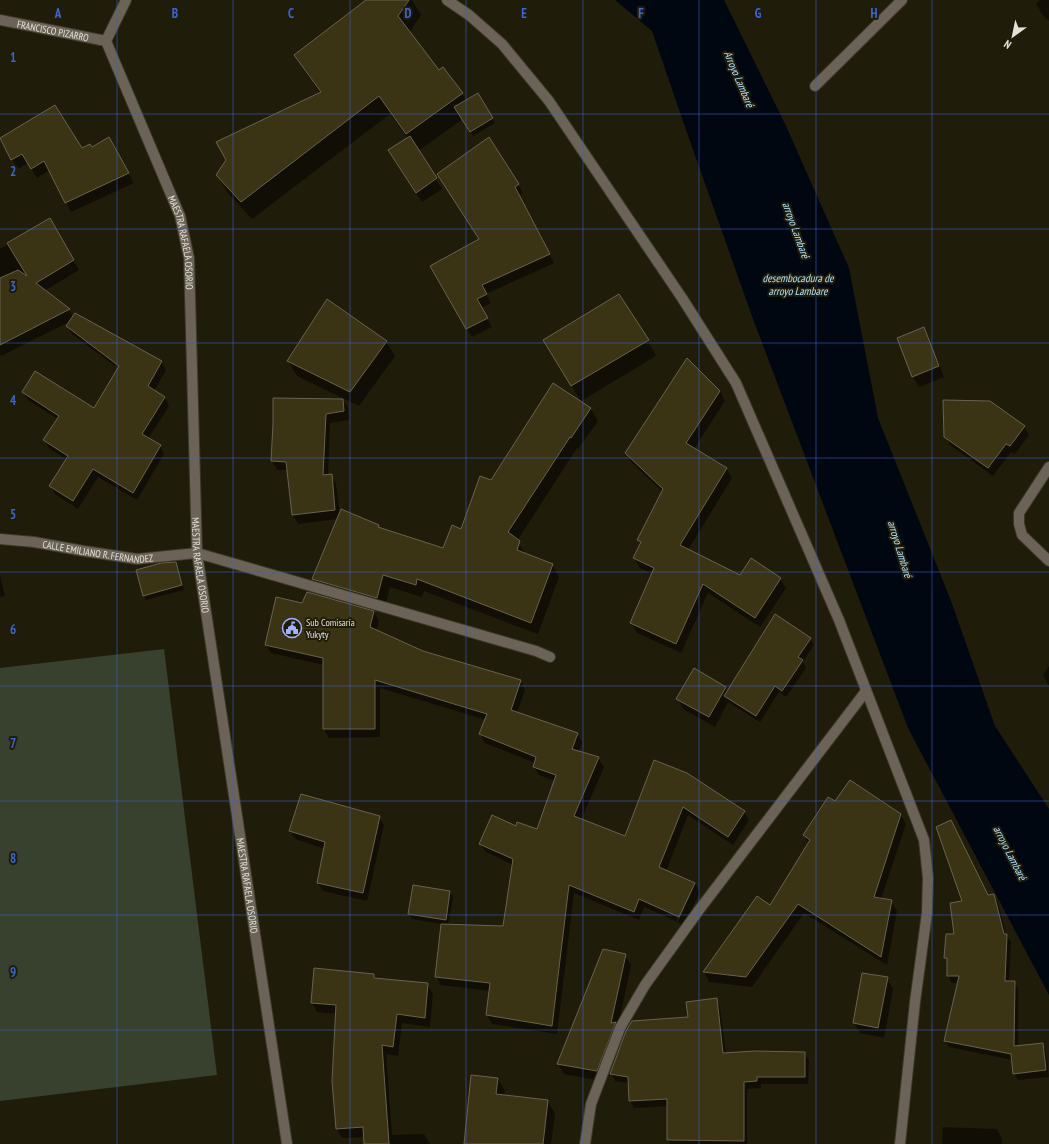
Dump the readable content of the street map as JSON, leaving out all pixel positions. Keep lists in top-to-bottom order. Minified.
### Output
{"streets":{"street":["FRANCISCO PIZARRO","MAESTRA RAFAELA OSORIO","CALLE EMILIANO R. FERNANDEZ"]},"crossings":[["FRANCISCO PIZARRO","MAESTRA RAFAELA OSORIO"],["MAESTRA RAFAELA OSORIO","CALLE EMILIANO R. FERNANDEZ"]],"water":["Arroyo Lambaré","arroyo Lambaré","desembocadura de arroyo Lambare"],"places":{"public building":["Sub Comisaría Yukyty"]},"north":"bottom left","grid":{"columns":["A","B","C","D","E","F","G","H"],"rows":["1","2","3","4","5","6","7","8","9"]}}
